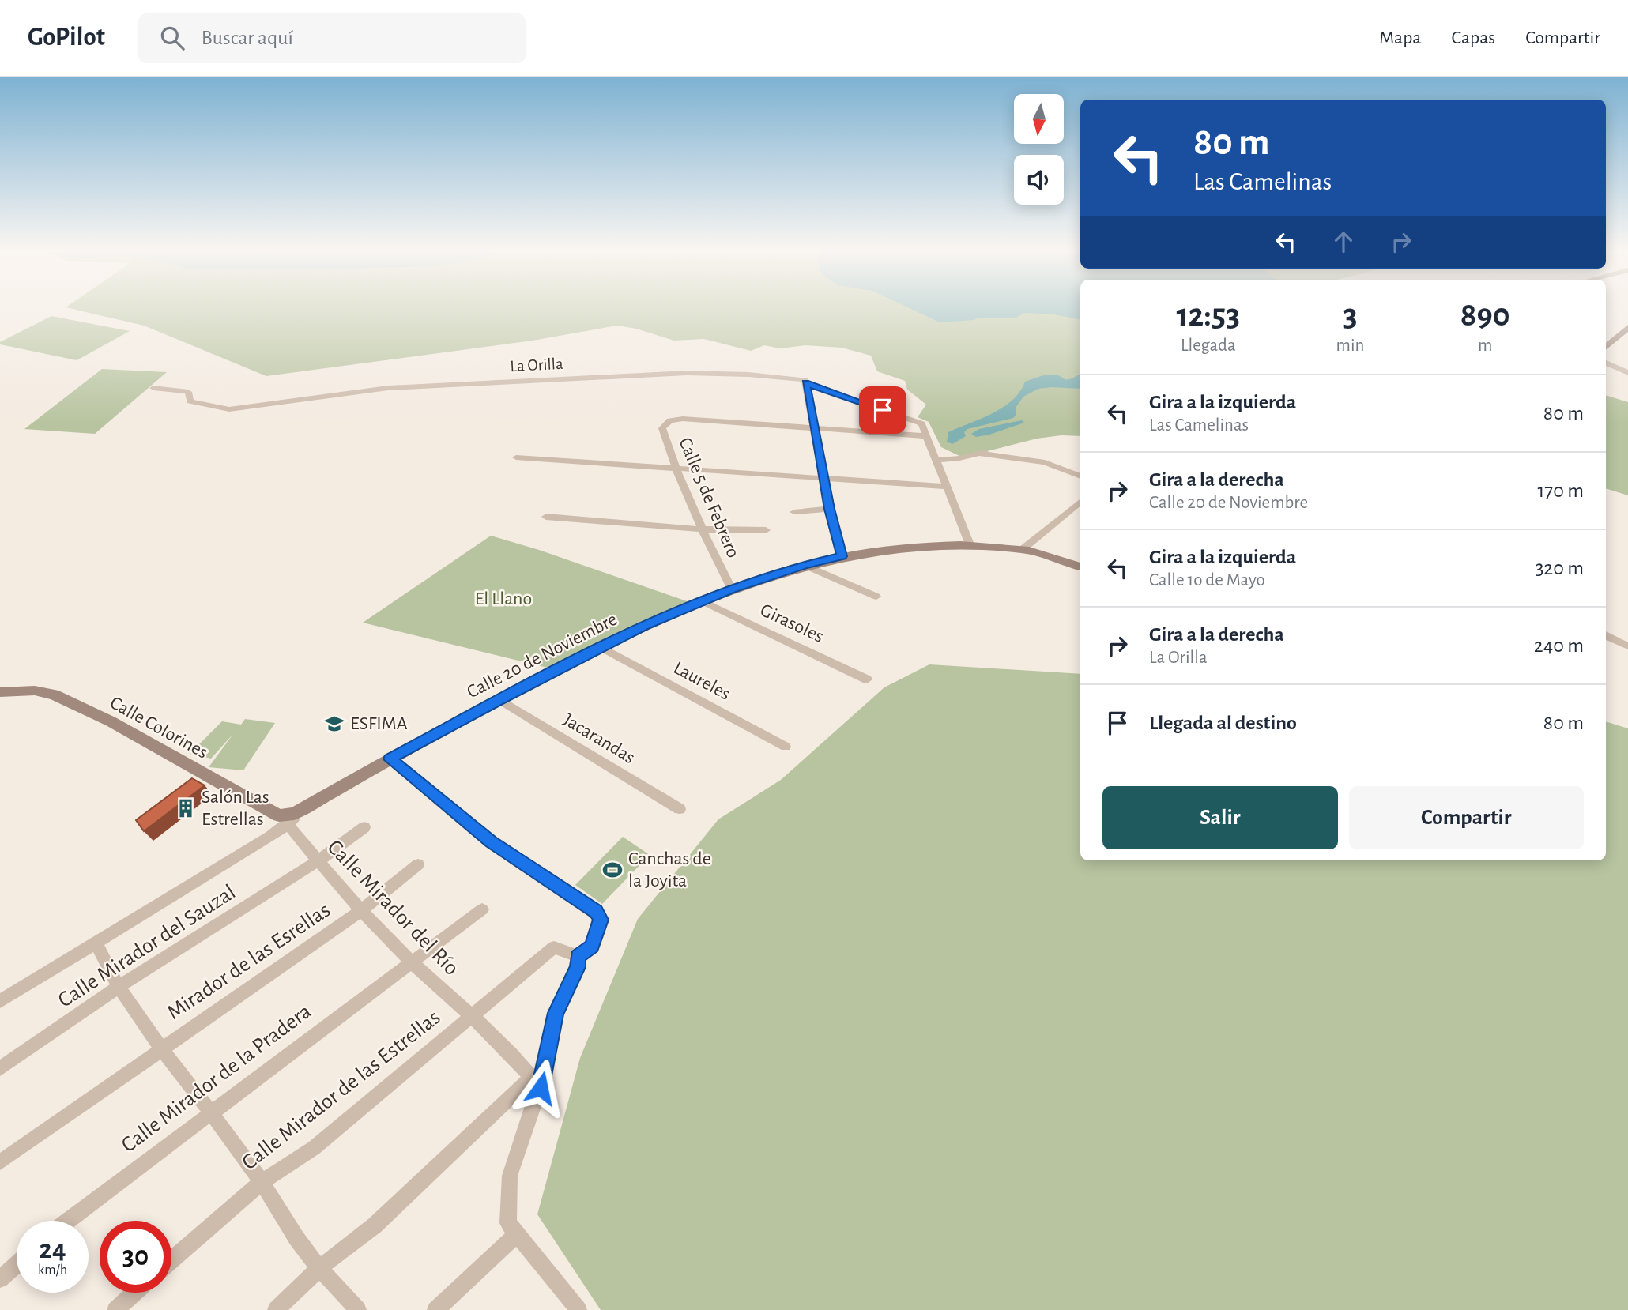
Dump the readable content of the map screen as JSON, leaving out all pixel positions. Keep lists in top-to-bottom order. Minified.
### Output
{"streets":{"main road":["Calle 20 de Noviembre","Calle Colorines"],"street":["La Orilla","Calle 5 de Febrero","Girasoles","Laureles","Jacarandas","Calle Mirador del Río","Calle Mirador del Sauzal","Mirador de las Esrellas","Calle Mirador de la Pradera","Calle Mirador de las Estrellas"]},"crossings":[["Calle 5 de Febrero","Calle 20 de Noviembre"],["Girasoles","Calle 20 de Noviembre"],["Calle 20 de Noviembre","Laureles"],["Calle 20 de Noviembre","Jacarandas"],["Calle Colorines","Calle Mirador del Río"],["Calle Mirador del Río","Calle Mirador del Sauzal"],["Calle Mirador del Río","Mirador de las Esrellas"],["Calle Mirador del Río","Calle Mirador de la Pradera"],["Calle Mirador del Río","Calle Mirador de las Estrellas"]],"parks":["El Llano"],"places":{"school or university":["ESFIMA"],"building":["Salón Las Estrellas"],"sports":["Canchas de la Joyita"]},"north":"bottom","page":{"header":"GoPilot","search":"Buscar aquí","nav":["Mapa","Capas","Compartir"],"turn":["80 m","Las Camelinas"],"eta":["12:53","Llegada","3","min","890","m"],"list":[{"name":"Gira a la izquierda","note":"Las Camelinas","value":"80 m"},{"name":"Gira a la derecha","note":"Calle 20 de Noviembre","value":"170 m"},{"name":"Gira a la izquierda","note":"Calle 1o de Mayo","value":"320 m"},{"name":"Gira a la derecha","note":"La Orilla","value":"240 m"},{"name":"Llegada al destino","value":"80 m"}],"buttons":["Salir","Compartir"],"speed":"24 km/h","limit":"30"}}
